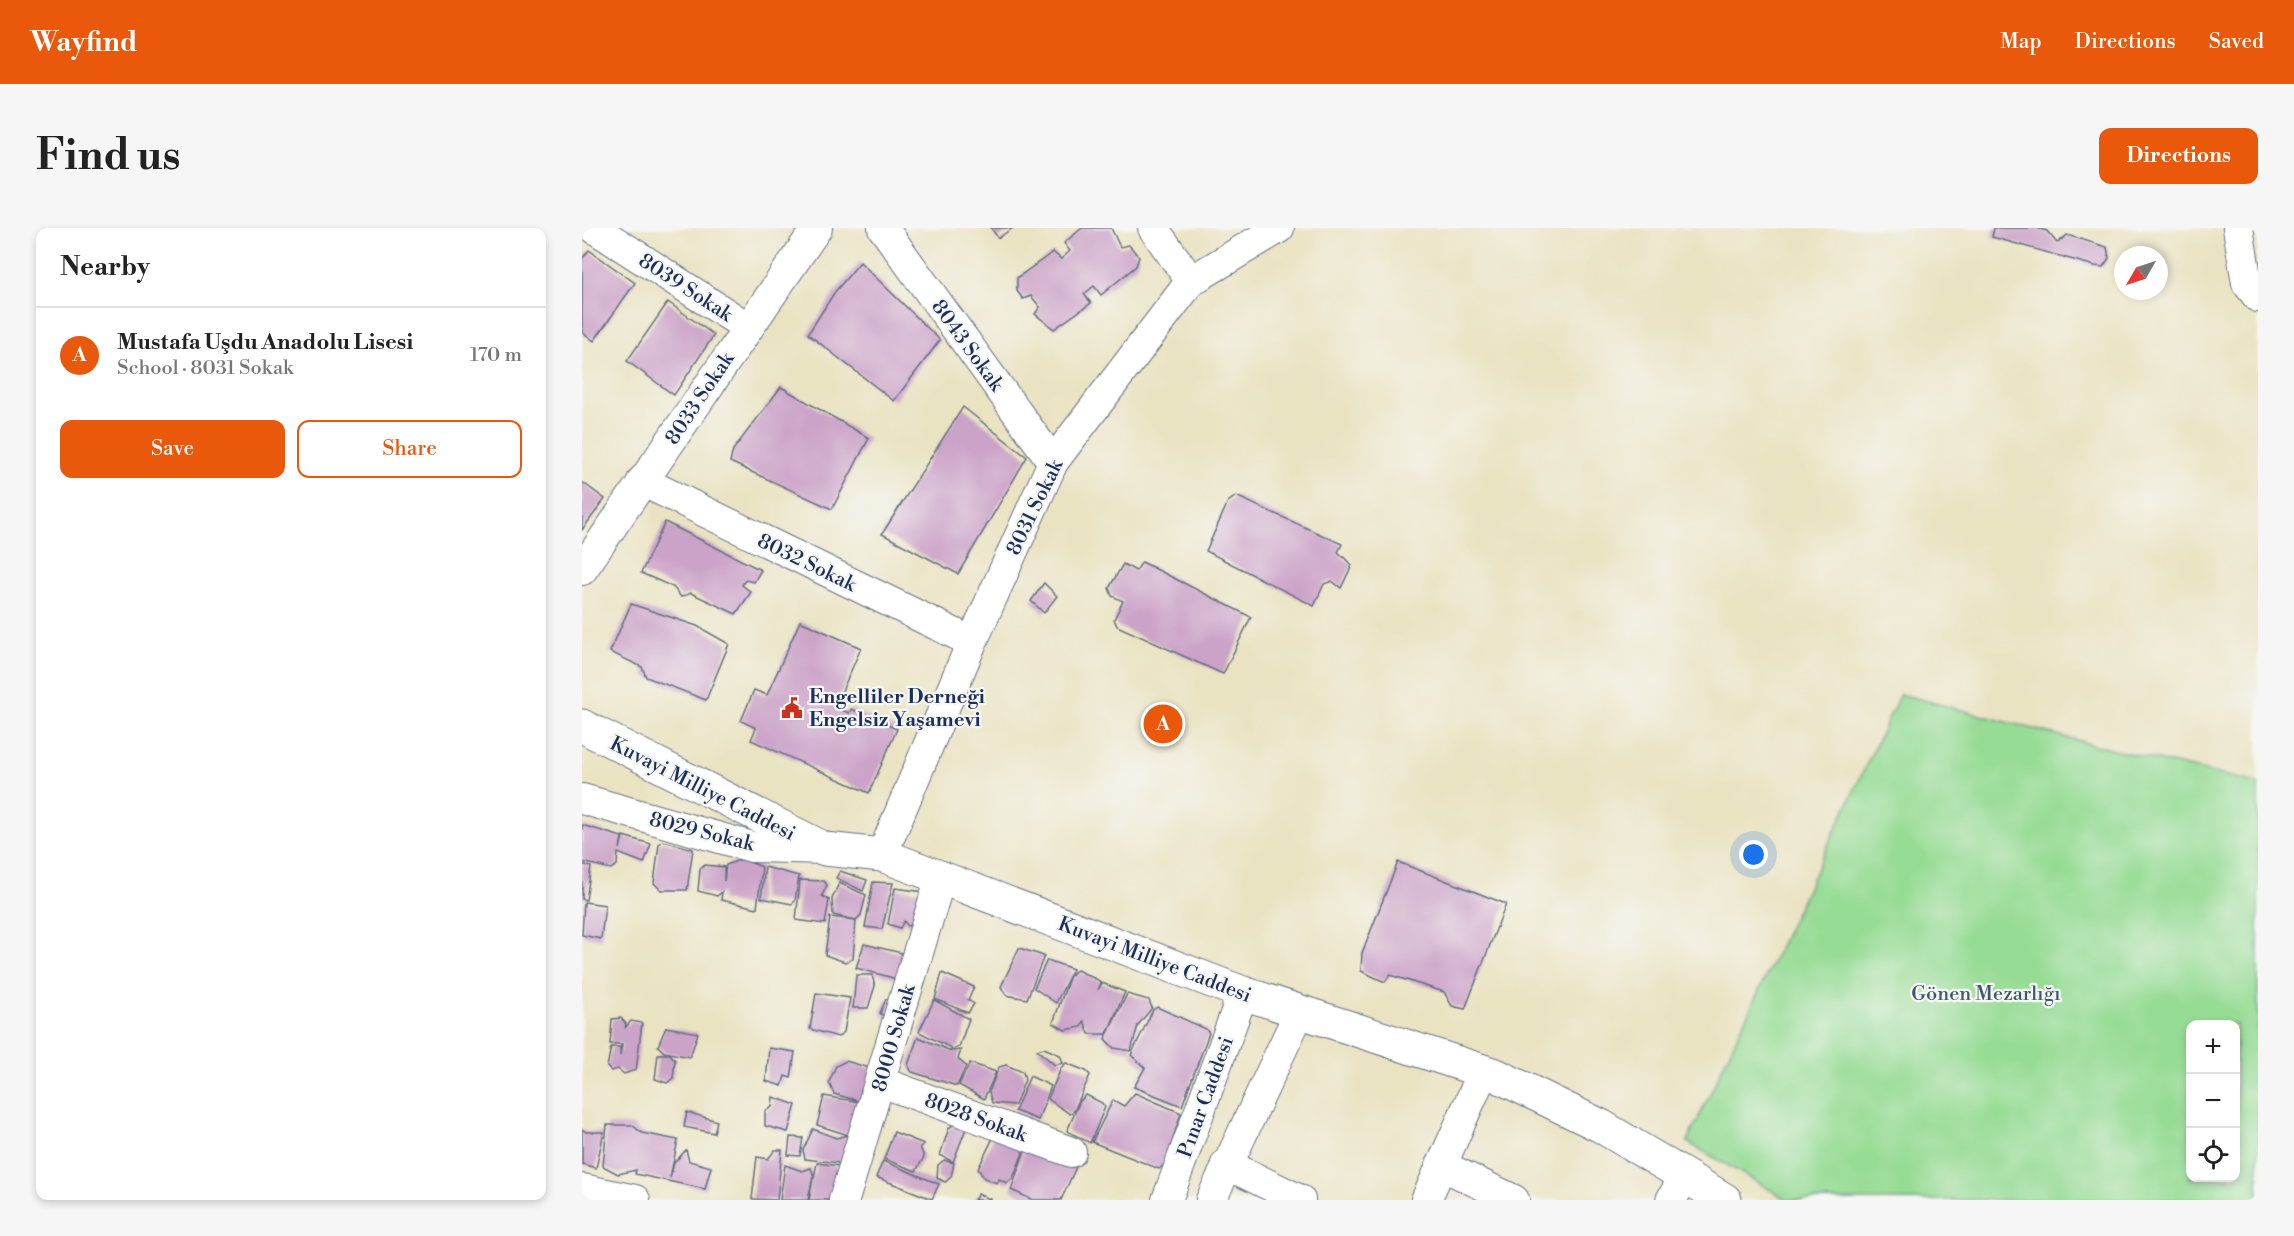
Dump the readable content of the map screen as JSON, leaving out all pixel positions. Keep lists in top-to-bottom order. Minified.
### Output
{"streets":{"main road":["Kuvayi Milliye Caddesi"],"street":["8039 Sokak","8043 Sokak","8033 Sokak","8031 Sokak","8032 Sokak","8029 Sokak","8000 Sokak","Pınar Caddesi","8028 Sokak"]},"crossings":[["8039 Sokak","8033 Sokak"],["8043 Sokak","8031 Sokak"],["8033 Sokak","8032 Sokak"],["8031 Sokak","8032 Sokak"],["8031 Sokak","Kuvayi Milliye Caddesi"],["Kuvayi Milliye Caddesi","8029 Sokak"],["Kuvayi Milliye Caddesi","8000 Sokak"],["Kuvayi Milliye Caddesi","Pınar Caddesi"],["8000 Sokak","8028 Sokak"]],"parks":["Gönen Mezarlığı"],"places":{"public building":["Engelliler Derneği Engelsiz Yaşamevi"]},"north":"bottom left","page":{"header":"Wayfind","nav":["Map","Directions","Saved"],"buttons":["Directions",["Save","Share"]],"title":"Find us","heading":"Nearby","list":[{"mark":"A","name":"Mustafa Uşdu Anadolu Lisesi","note":"School · 8031 Sokak","value":"170 m"}],"pins":"A","map_buttons":["+","−"]}}
